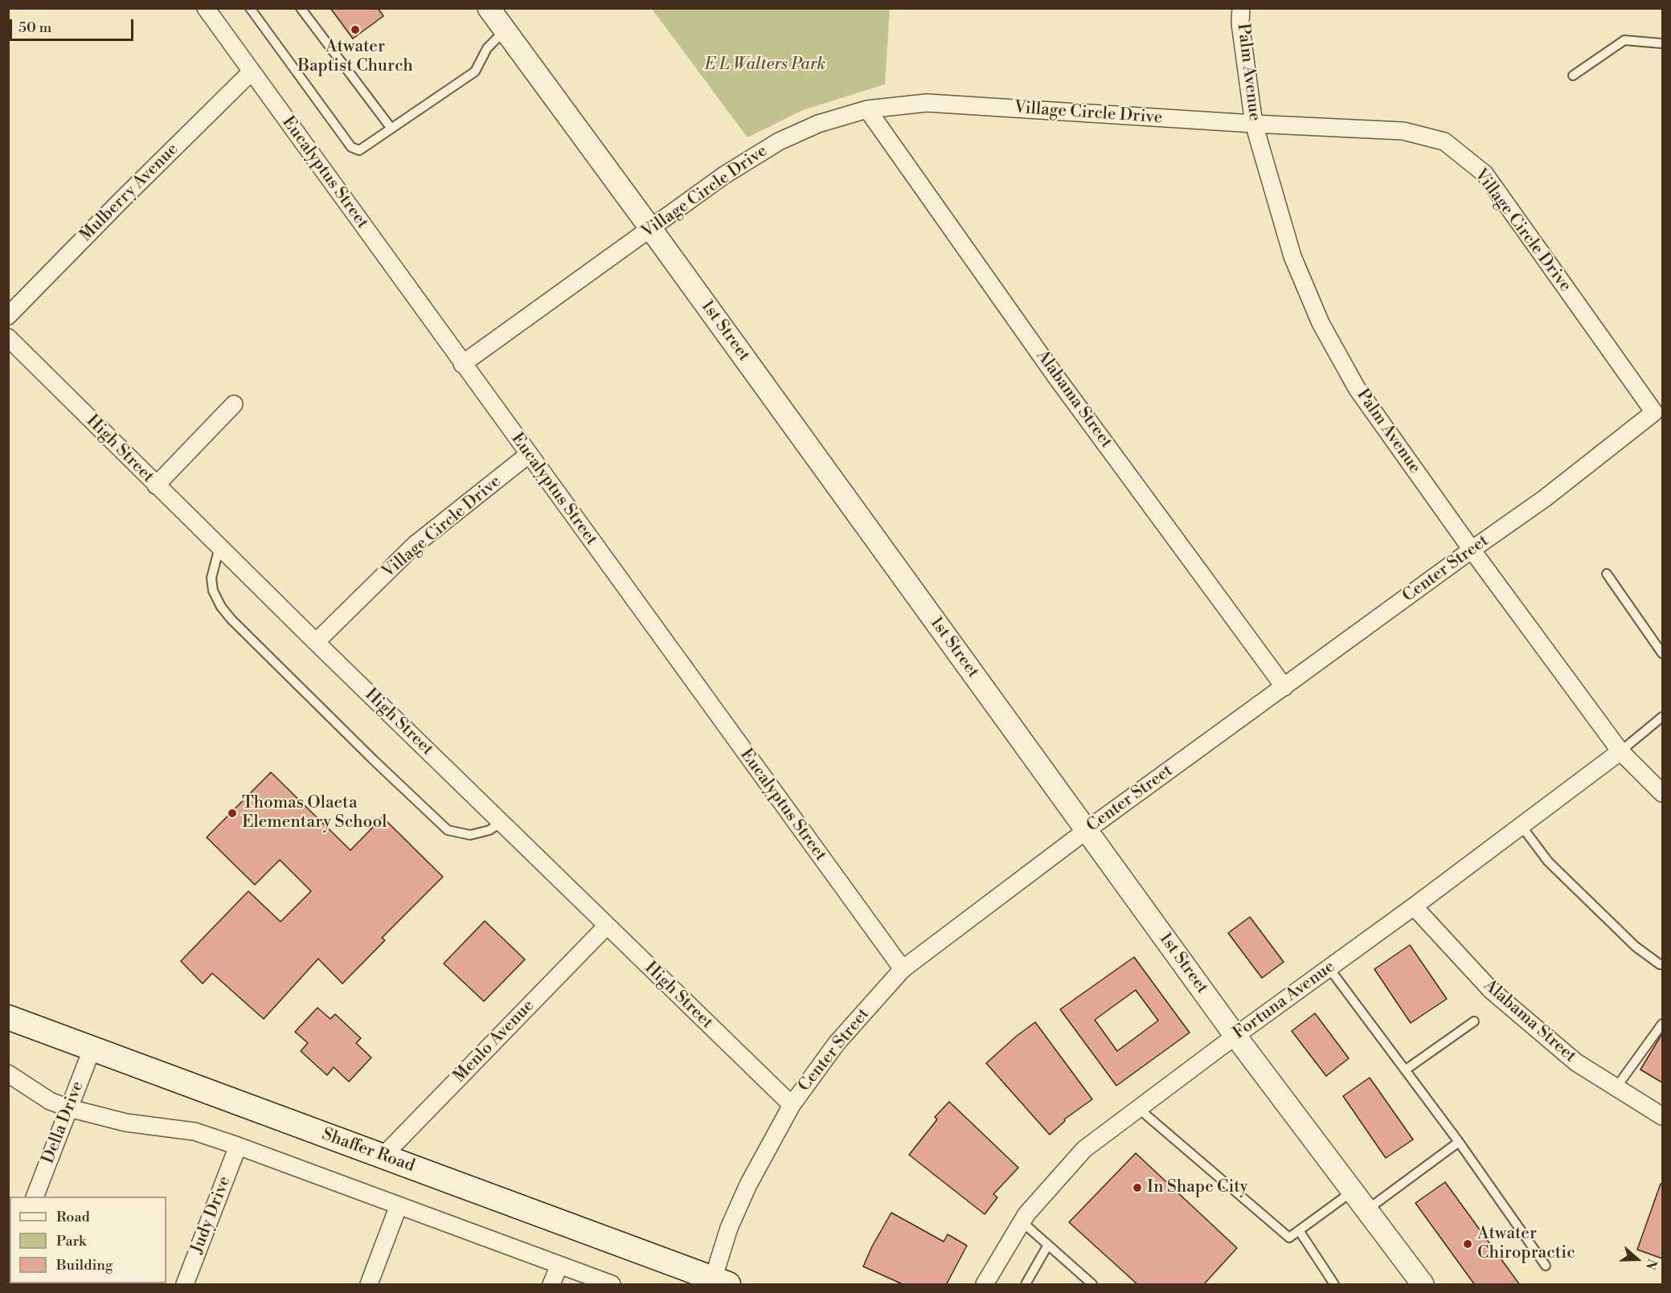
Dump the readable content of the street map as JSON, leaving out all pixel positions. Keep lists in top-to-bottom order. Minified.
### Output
{"streets":{"main road":["Shaffer Road"],"street":["Palm Avenue","Village Circle Drive","Eucalyptus Street","Mulberry Avenue","1st Street","Alabama Street","High Street","Center Street","Fortuna Avenue","Menlo Avenue","Della Drive","Judy Drive"]},"crossings":[["Palm Avenue","Village Circle Drive"],["Palm Avenue","Center Street"],["Palm Avenue","Fortuna Avenue"],["Village Circle Drive","Eucalyptus Street"],["Village Circle Drive","1st Street"],["Village Circle Drive","Alabama Street"],["Village Circle Drive","High Street"],["Village Circle Drive","Center Street"],["Eucalyptus Street","Mulberry Avenue"],["Eucalyptus Street","Center Street"],["1st Street","Center Street"],["1st Street","Fortuna Avenue"],["Alabama Street","Center Street"],["Alabama Street","Fortuna Avenue"],["High Street","Center Street"],["High Street","Menlo Avenue"],["Center Street","Shaffer Road"],["Menlo Avenue","Shaffer Road"],["Della Drive","Shaffer Road"]],"parks":["E L Walters Park"],"places":["Atwater Baptist Church","Thomas Olaeta Elementary School","In Shape City","Atwater Chiropractic"],"legend":["Road","Park","Building"],"scale_bar":"50 m","north":"right"}
